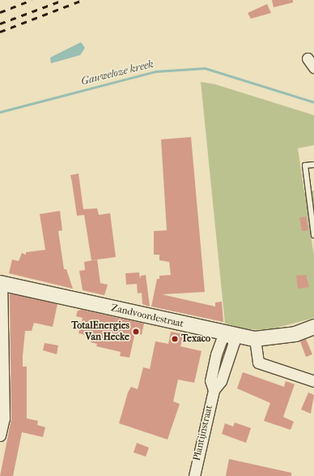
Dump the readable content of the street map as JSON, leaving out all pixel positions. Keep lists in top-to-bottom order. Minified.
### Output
{"streets":{"main road":["Zandvoordestraat"],"street":["Plantijnstraat"]},"crossings":[["Zandvoordestraat","Plantijnstraat"]],"water":["Gauweloze kreek"],"places":["TotalEnergies Van Hecke","Texaco"]}
